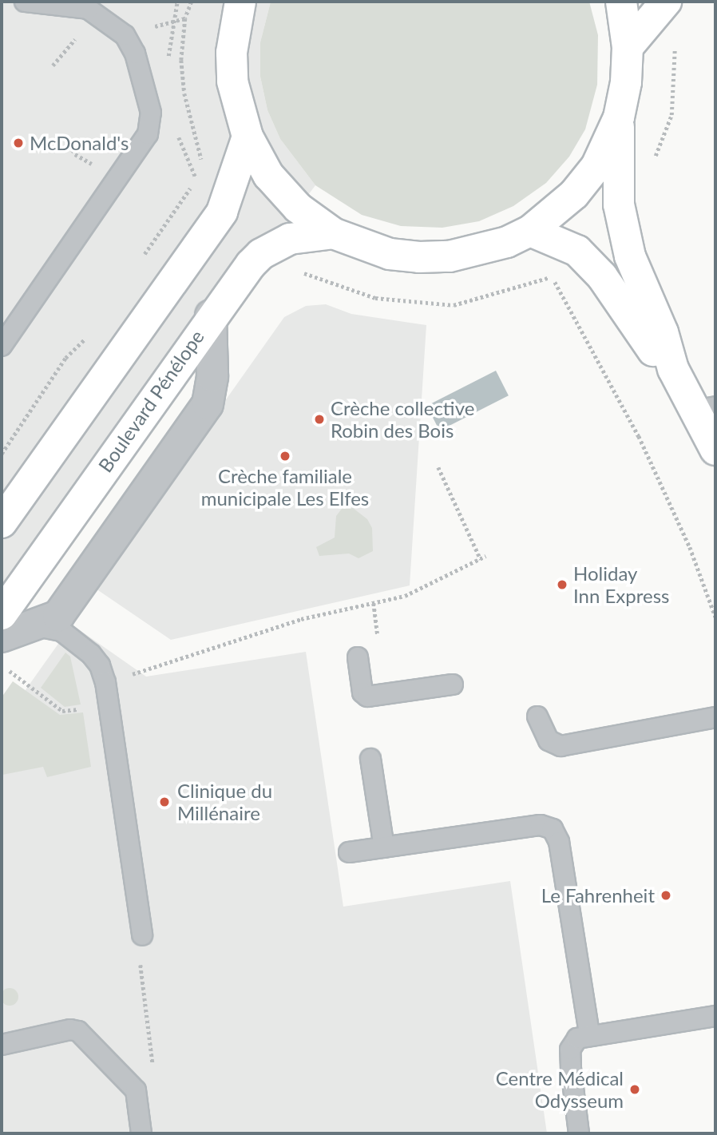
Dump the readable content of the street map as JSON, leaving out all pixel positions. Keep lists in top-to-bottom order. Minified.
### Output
{"streets":{"main road":["Boulevard Pénélope"]},"places":["McDonald's","Crèche collective Robin des Bois","Crèche familiale municipale Les Elfes","Holiday Inn Express","Clinique du Millénaire","Le Fahrenheit","Centre Médical Odysseum"]}
